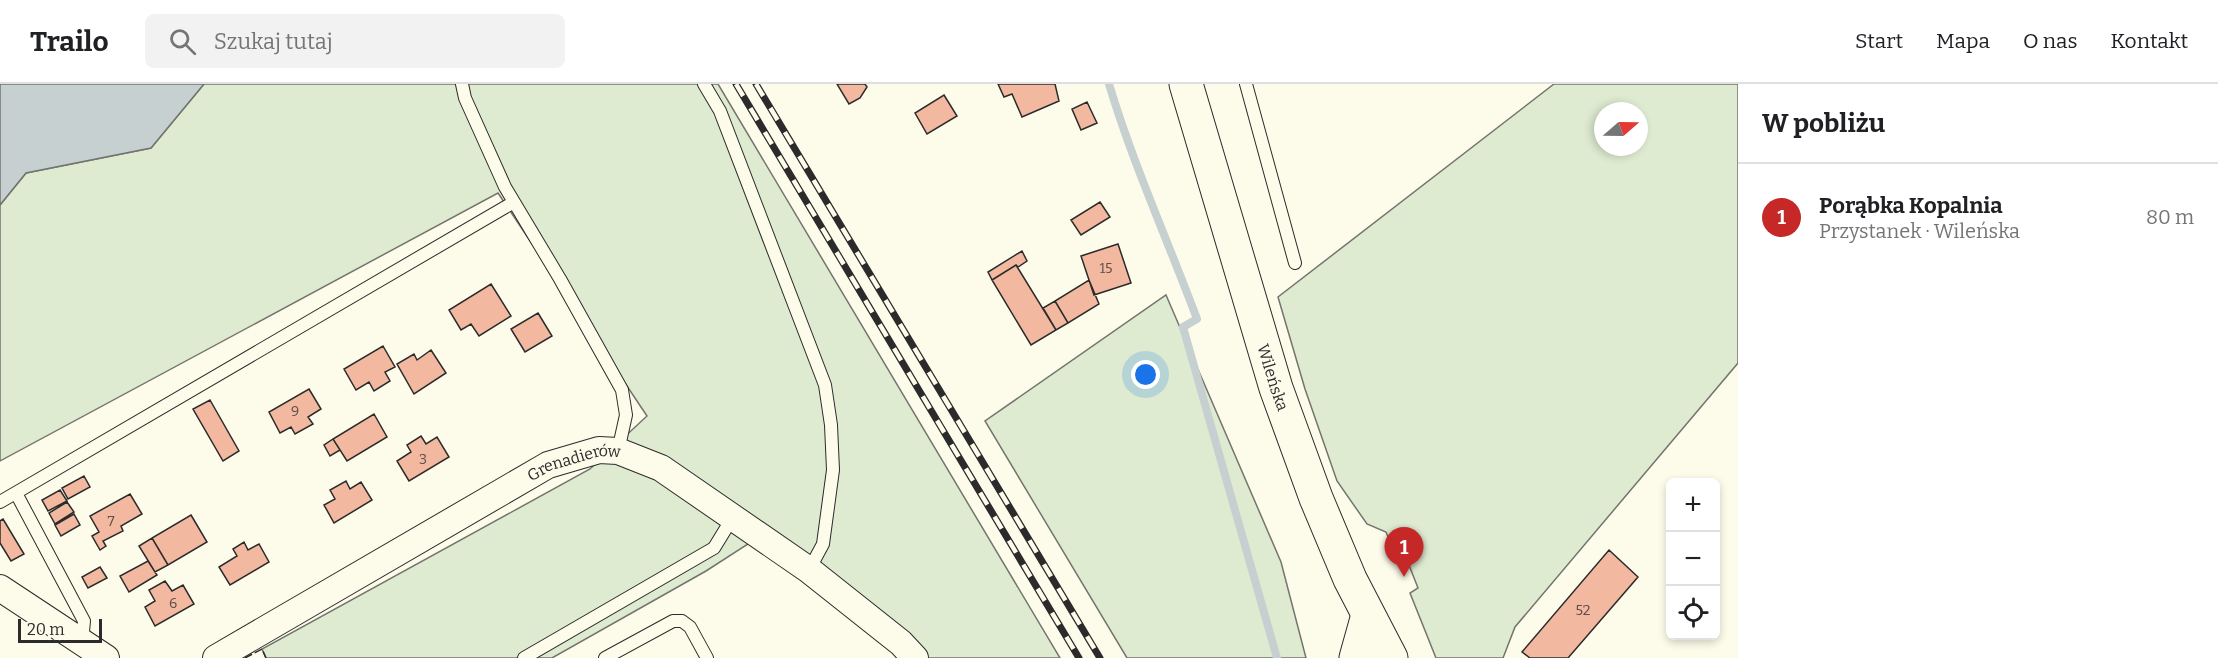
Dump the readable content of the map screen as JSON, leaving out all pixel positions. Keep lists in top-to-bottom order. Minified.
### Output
{"streets":{"street":["Wileńska","Grenadierów"]},"house_numbers":["15","9","3","7","6","52"],"scale_bar":"20 m","north":"right","page":{"header":"Trailo","search":"Szukaj tutaj","nav":["Start","Mapa","O nas","Kontakt"],"heading":"W pobliżu","list":[{"mark":"1","name":"Porąbka Kopalnia","note":"Przystanek · Wileńska","value":"80 m"}],"map_buttons":["+","−"],"pins":"1","scale":"20 m"}}
